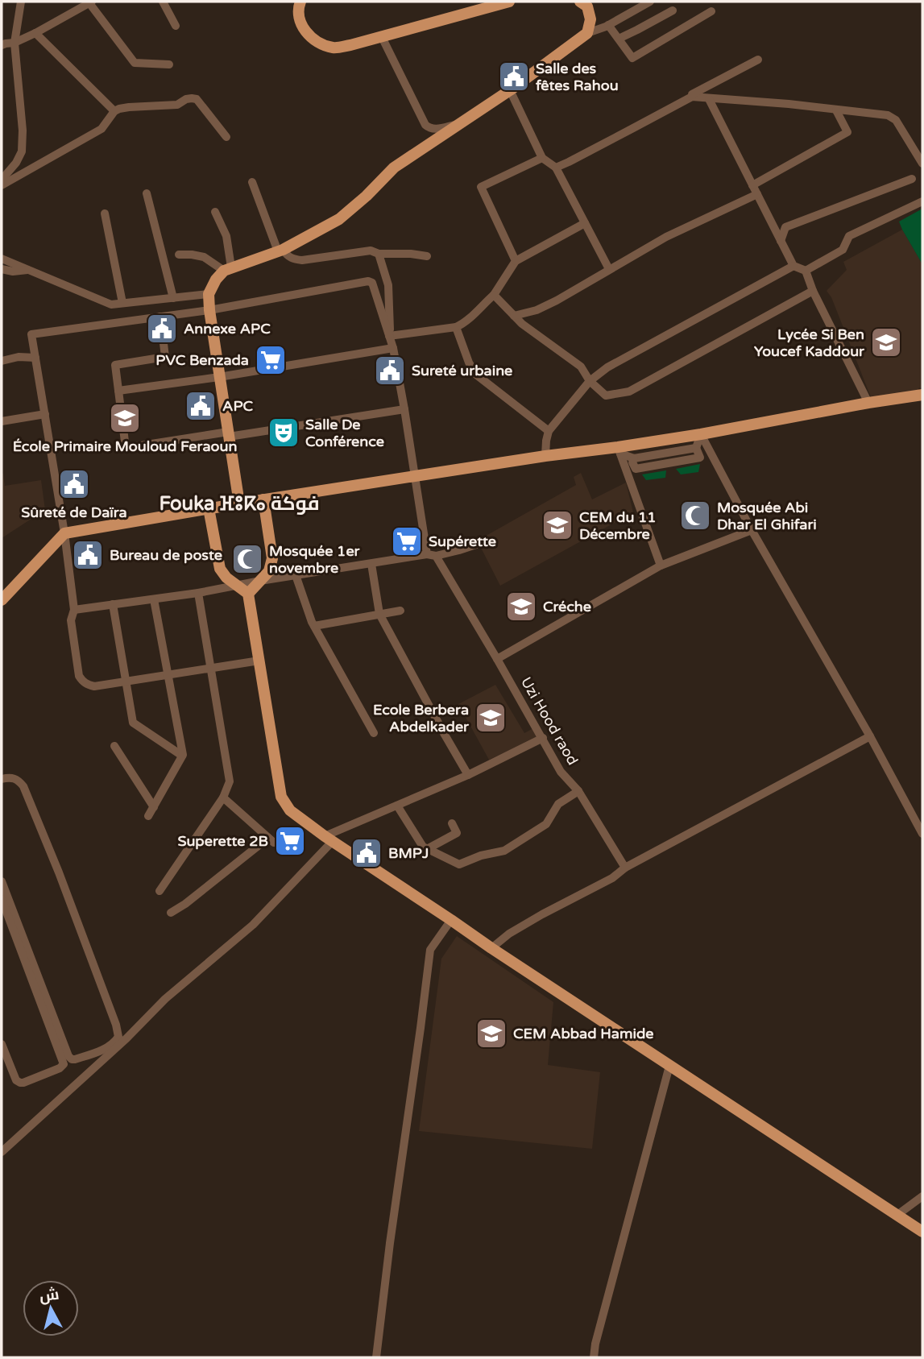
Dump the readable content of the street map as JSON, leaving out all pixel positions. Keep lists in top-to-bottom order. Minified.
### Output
{"streets":{"street":["Uzi Hood raod"]},"districts":["Fouka ⴼⵓⴽⴰ فوكة"],"places":{"public building":["Salle des fêtes Rahou","Annexe APC","Sureté urbaine","APC","Sûreté de Daïra","Bureau de poste","BMPJ"],"school or university":["Lycée Si Ben Youcef Kaddour","École Primaire Mouloud Feraoun","CEM du 11 Décembre","Créche","Ecole Berbera Abdelkader","CEM Abbad Hamide"],"supermarket":["PVC Benzada","Supérette","Superette 2B"],"theatre":["Salle De Conférence"],"mosque":["Mosquée Abi Dhar El Ghifari","Mosquée 1er novembre"]},"north":"top"}
